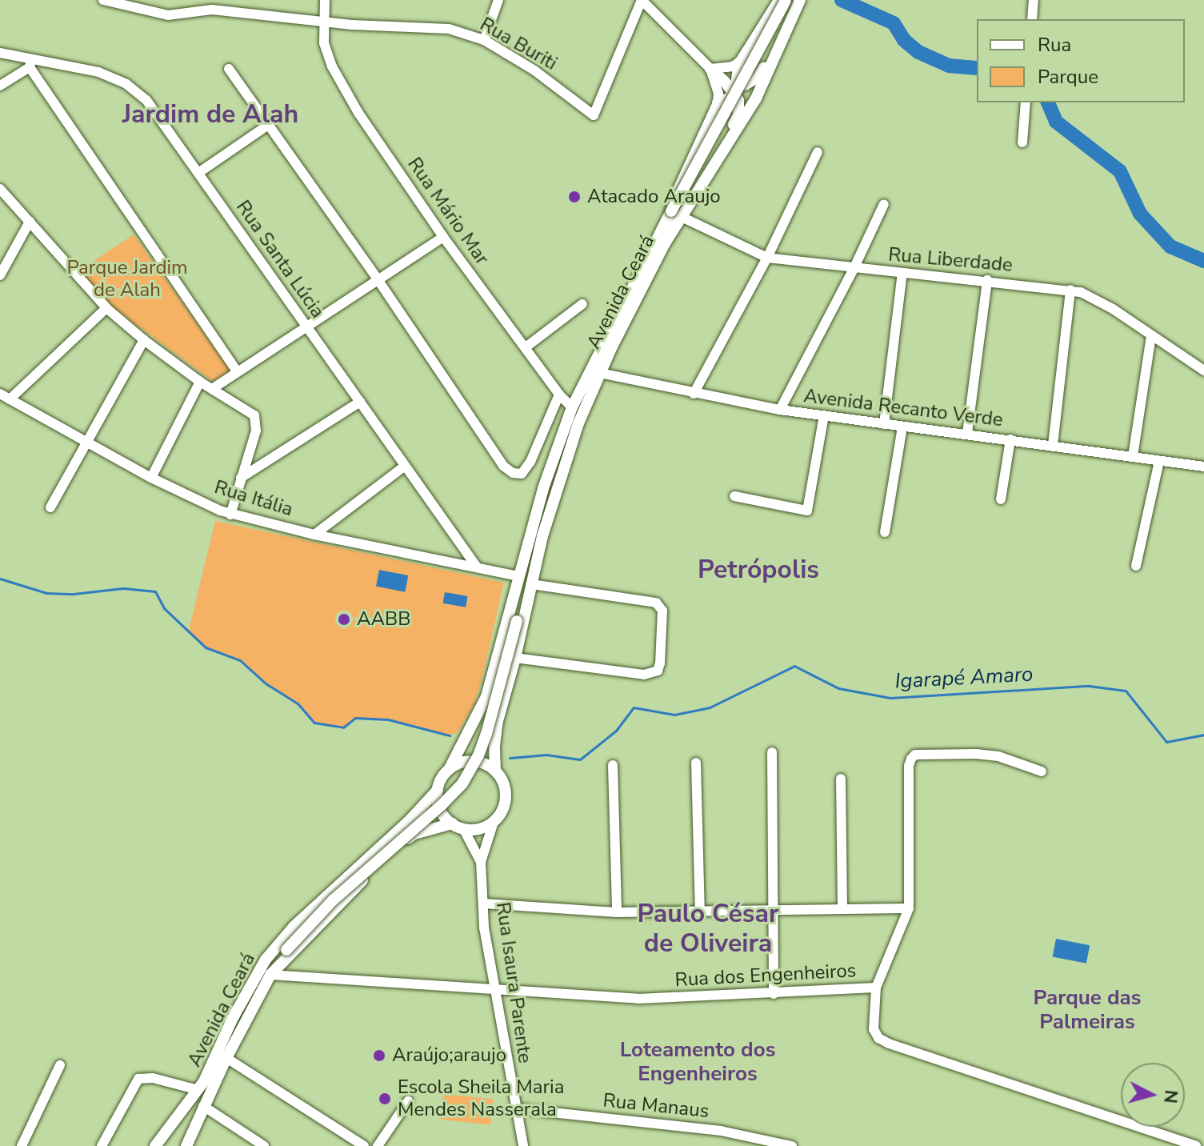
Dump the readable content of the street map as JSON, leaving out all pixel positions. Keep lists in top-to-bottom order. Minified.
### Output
{"streets":{"main road":["Avenida Ceará"],"street":["Rua Buriti","Rua Mário Mar","Rua Santa Lúcia","Rua Liberdade","Avenida Recanto Verde","Rua Itália","Rua dos Engenheiros","Rua Isaura Parente","Rua Manaus"]},"crossings":[["Rua Buriti","Rua Mário Mar"],["Rua Mário Mar","Avenida Ceará"],["Rua Santa Lúcia","Rua Itália"],["Rua Liberdade","Avenida Ceará"],["Avenida Ceará","Avenida Recanto Verde"],["Avenida Ceará","Rua Itália"],["Avenida Ceará","Rua dos Engenheiros"],["Avenida Ceará","Rua Isaura Parente"],["Rua dos Engenheiros","Rua Isaura Parente"],["Rua Isaura Parente","Rua Manaus"]],"districts":["Jardim de Alah","Petrópolis","Paulo César de Oliveira","Parque das Palmeiras","Loteamento dos Engenheiros"],"water":["Igarapé Amaro"],"parks":["Parque Jardim de Alah"],"places":["Atacado Araujo","AABB","Araújo;araujo","Escola Sheila Maria Mendes Nasserala"],"legend":["Rua","Parque"],"north":"right"}
